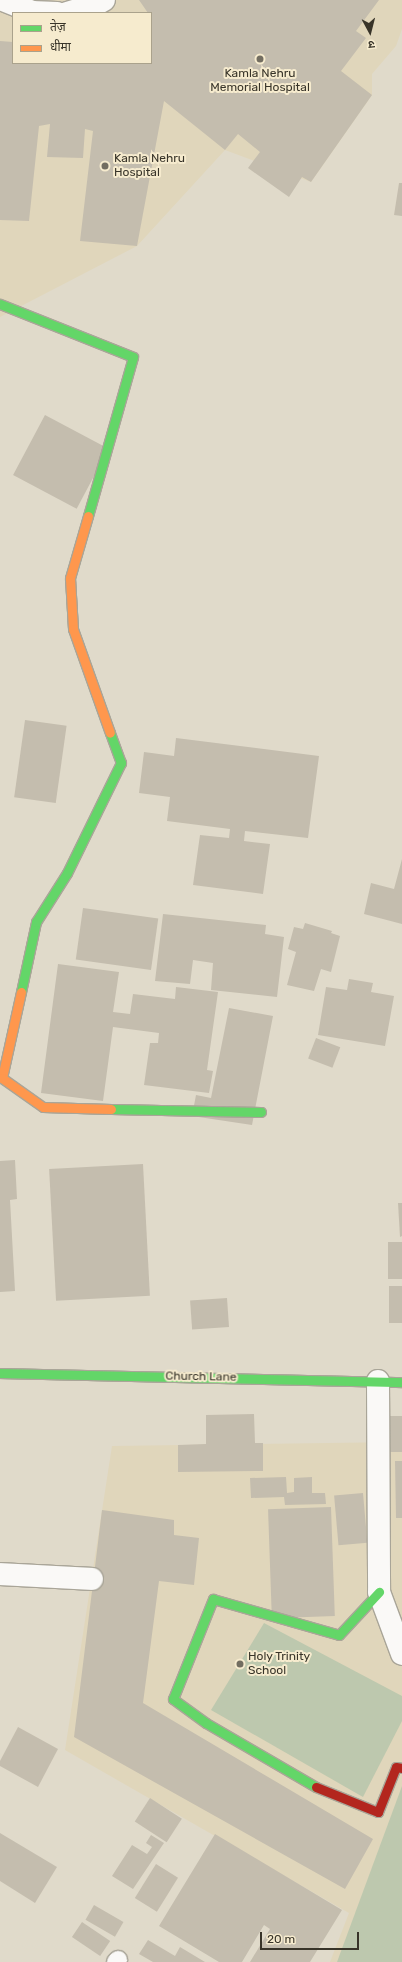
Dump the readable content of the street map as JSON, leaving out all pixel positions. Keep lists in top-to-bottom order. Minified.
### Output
{"streets":{"street":["Church Lane"]},"places":["Kamla Nehru Memorial Hospital","Kamla Nehru Hospital","Holy Trinity School"],"legend":["तेज़","धीमा"],"scale_bar":"20 m","north":"bottom"}
